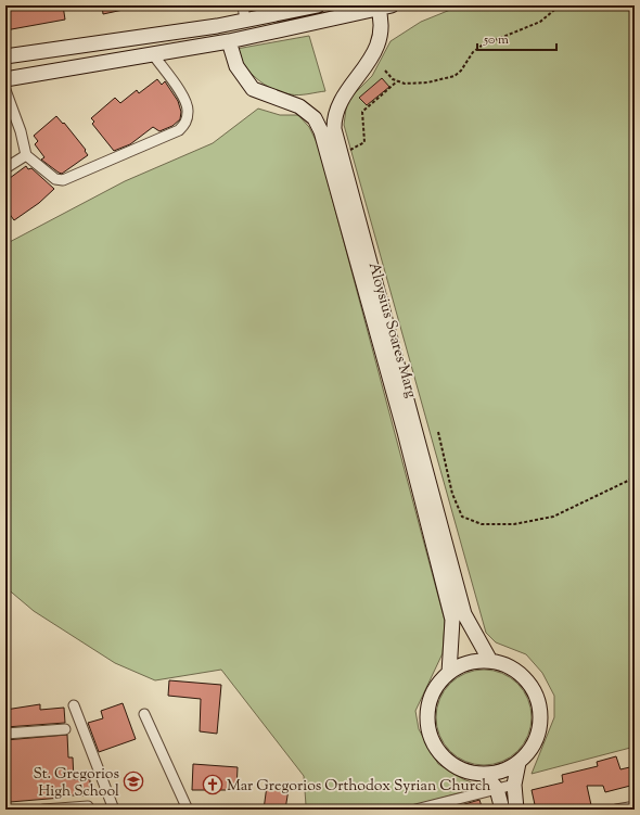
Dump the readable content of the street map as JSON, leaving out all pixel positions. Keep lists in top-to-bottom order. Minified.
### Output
{"streets":{"main road":["Aloysius Soares Marg"]},"places":{"school or university":["St. Gregorios High School"],"church":["Mar Gregorios Orthodox Syrian Church"]},"scale_bar":"50 m"}
